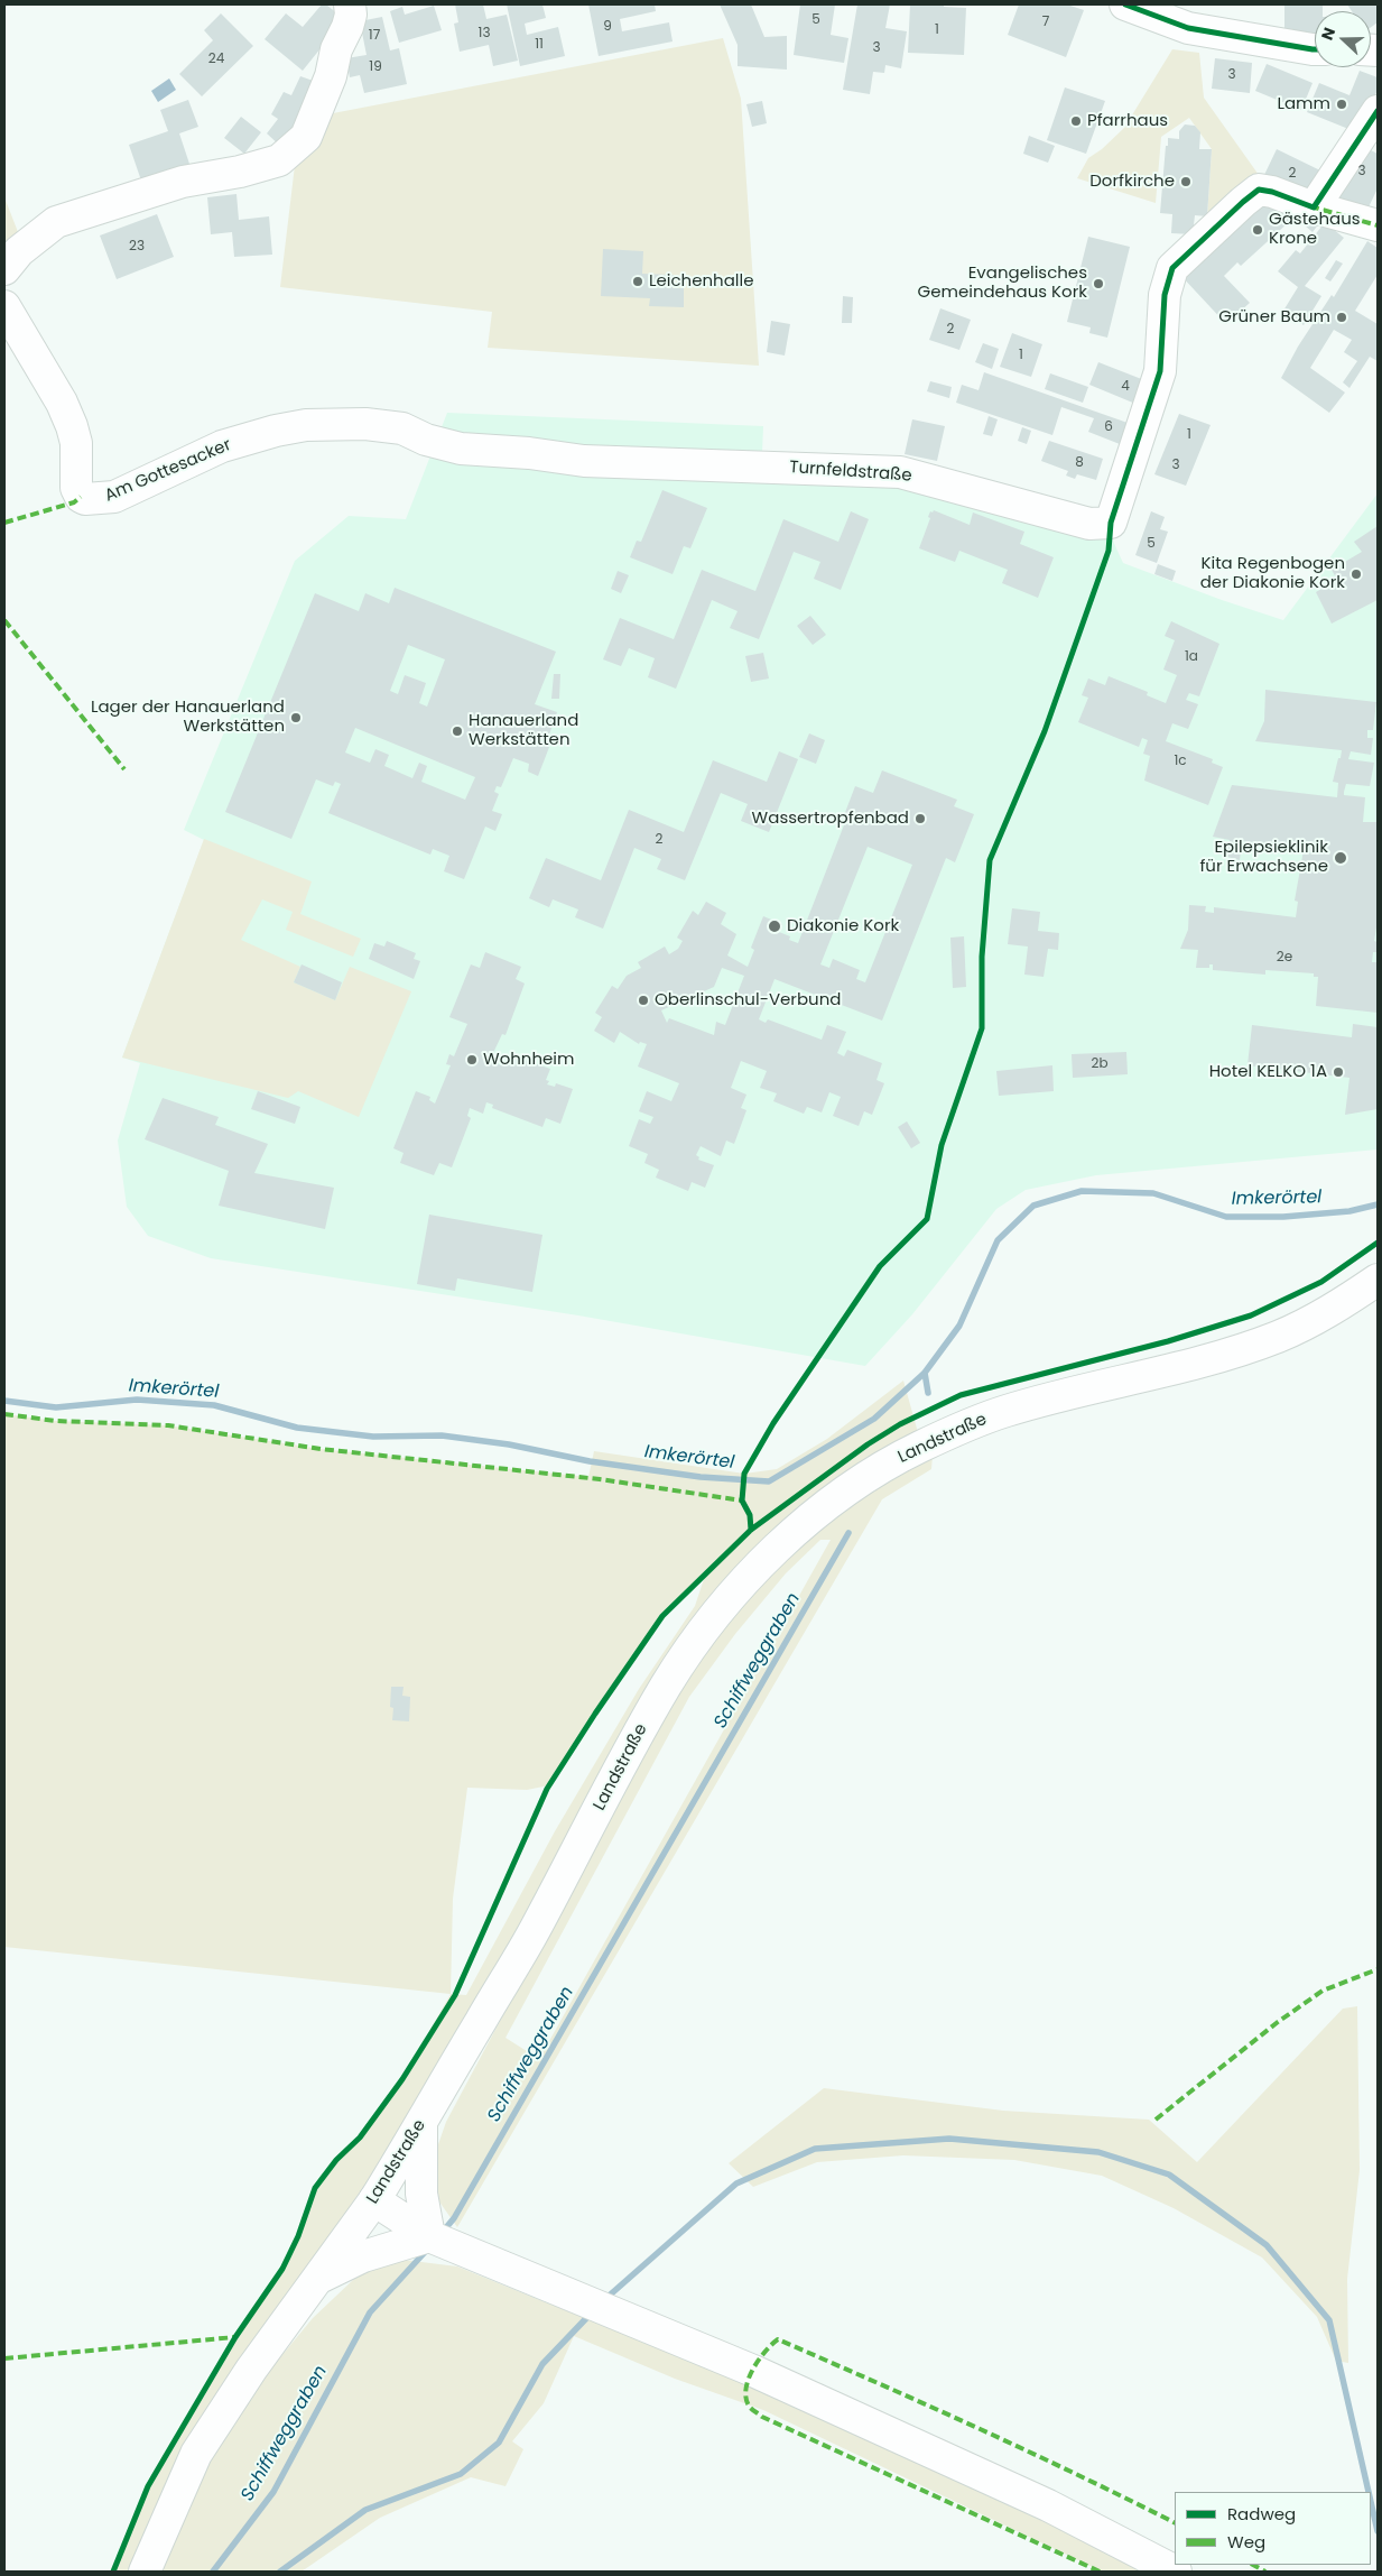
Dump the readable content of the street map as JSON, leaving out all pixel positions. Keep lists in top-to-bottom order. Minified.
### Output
{"streets":{"main road":["Am Gottesacker","Turnfeldstraße","Landstraße"]},"crossings":[["Am Gottesacker","Turnfeldstraße"]],"water":["Imkerörtel","Schiffweggraben"],"places":["Lamm","Pfarrhaus","Dorfkirche","Gästehaus Krone","Leichenhalle","Evangelisches Gemeindehaus Kork","Grüner Baum","Kita Regenbogen der Diakonie Kork","Lager der Hanauerland Werkstätten","Hanauerland Werkstätten","Wassertropfenbad","Epilepsieklinik für Erwachsene","Diakonie Kork","Oberlinschul-Verbund","Wohnheim","Hotel KELKO 1A"],"house_numbers":["5","7","9","1","13","17","11","3","24","19","3","3","2","23","2","1","4","6","1","8","3","5","1a","1c","2","2e","2b"],"legend":["Radweg","Weg"],"north":"left"}
